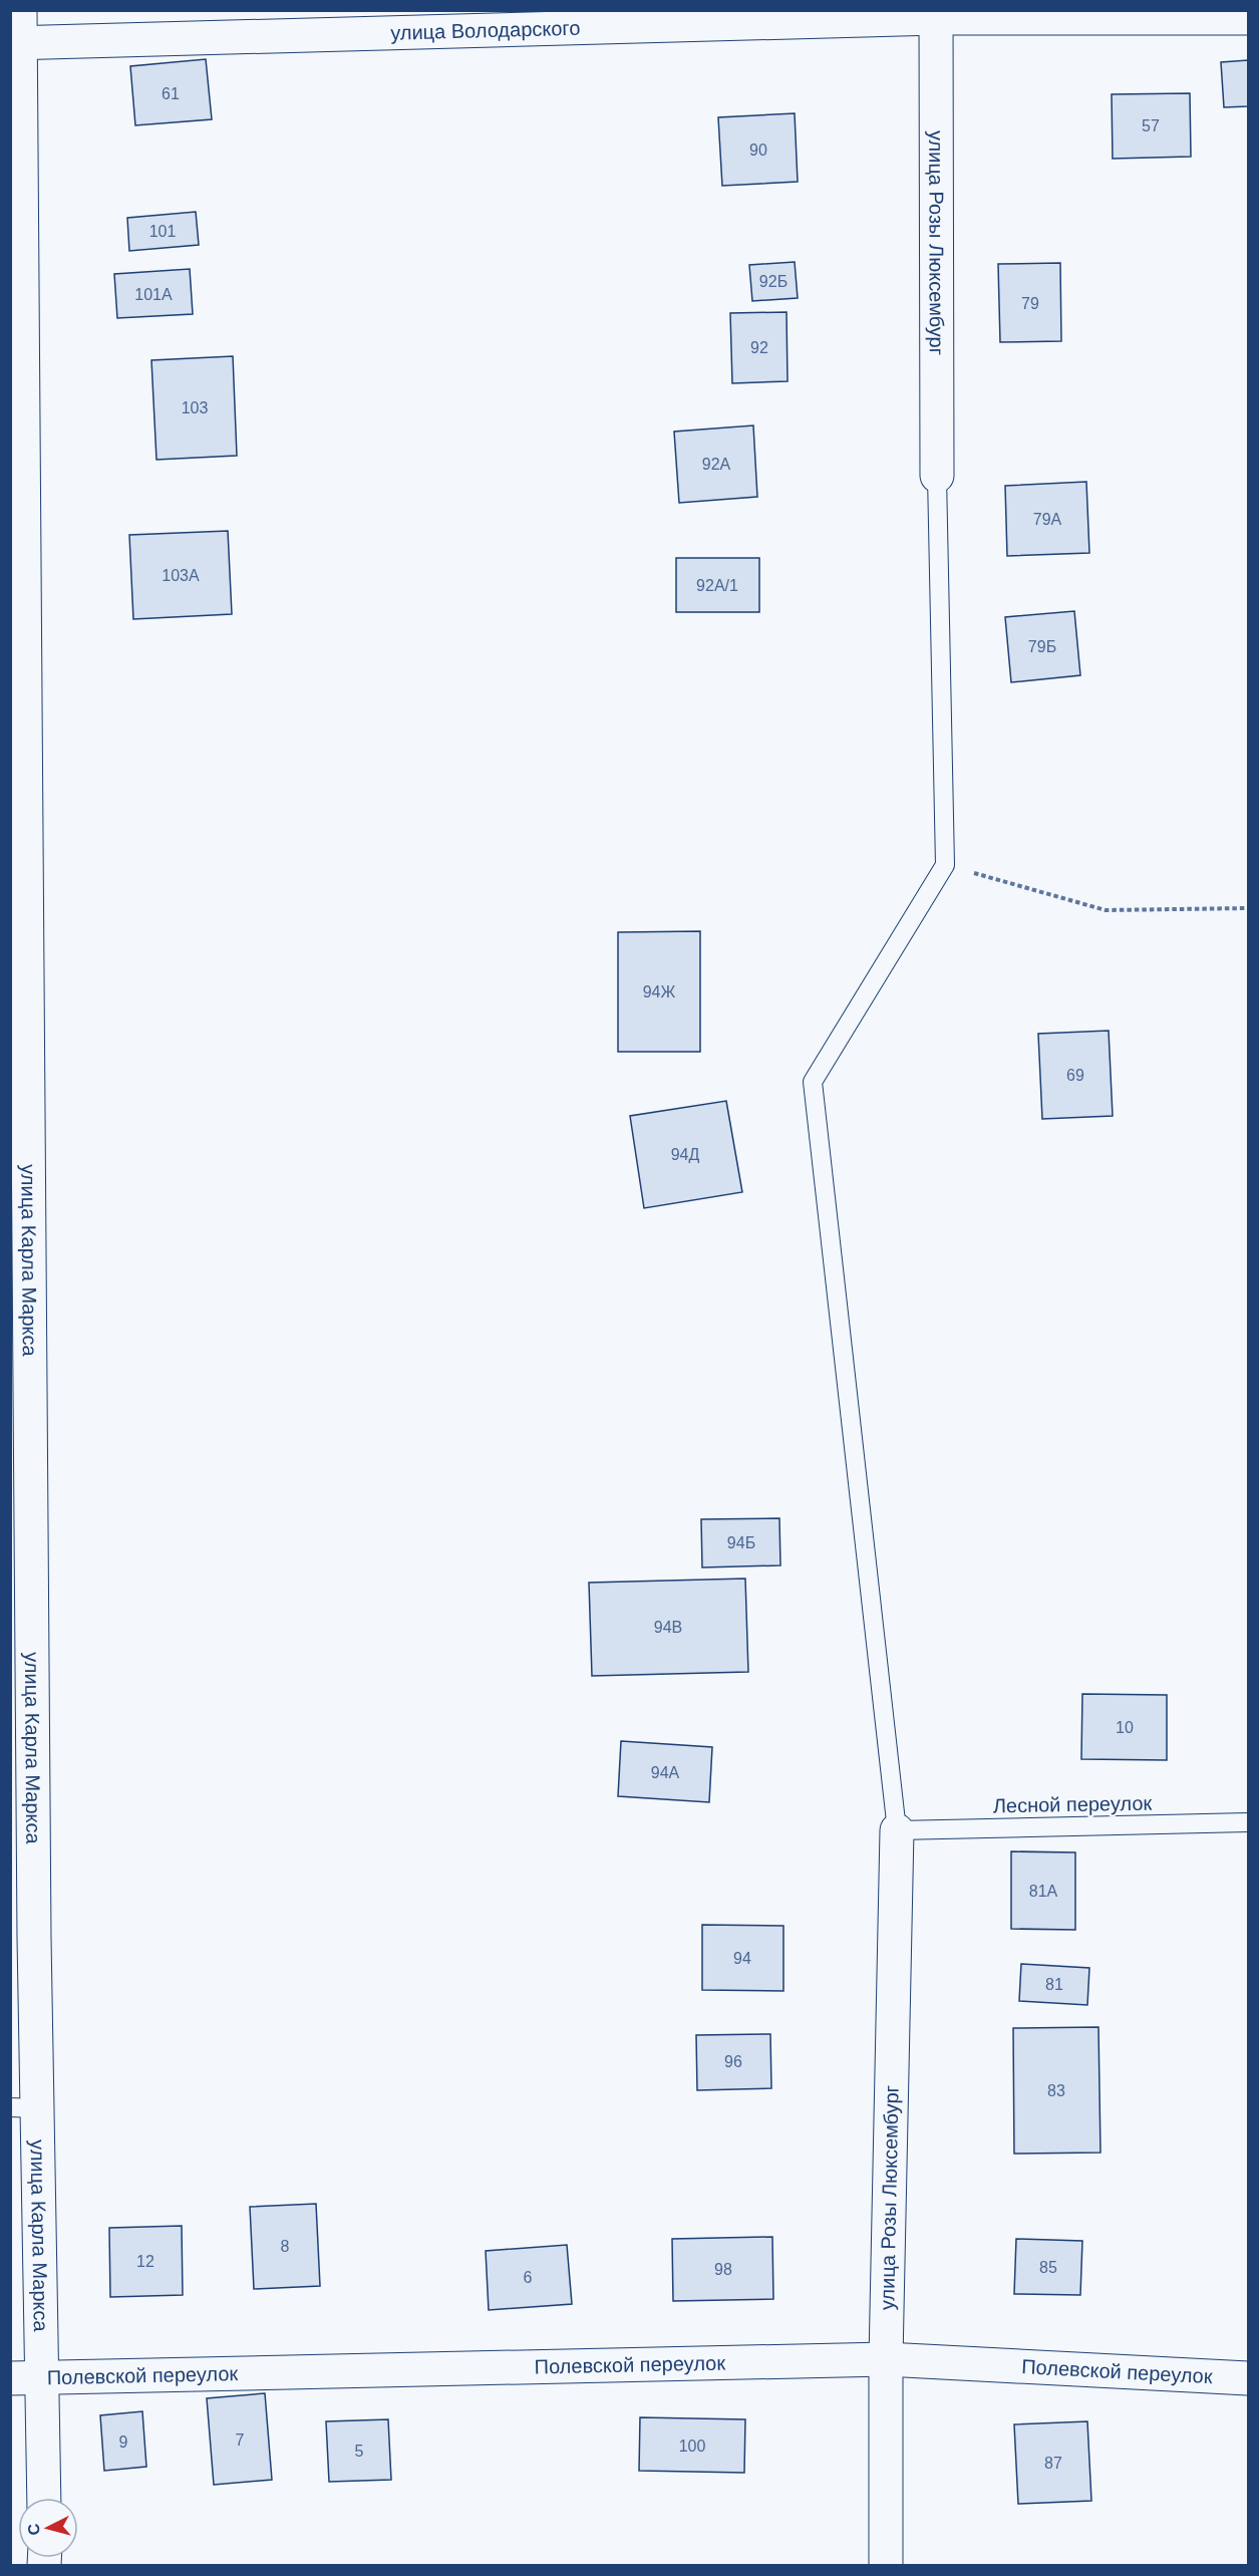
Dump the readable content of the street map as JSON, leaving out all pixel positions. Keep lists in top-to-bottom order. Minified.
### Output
{"streets":{"street":["улица Володарского","улица Розы Люксембург","улица Карла Маркса","Полевской переулок"],"lane":["Лесной переулок"]},"crossings":[["улица Володарского","улица Розы Люксембург"],["улица Володарского","улица Карла Маркса"],["улица Розы Люксембург","Лесной переулок"],["улица Розы Люксембург","Полевской переулок"],["улица Карла Маркса","Полевской переулок"]],"house_numbers":["61","57","90","101","92Б","101А","79","92","103","92А","79А","103А","92А/1","79Б","94Ж","69","94Д","94Б","94В","10","94А","81А","94","81","96","83","8","12","85","98","6","7","9","100","5","87"],"north":"left"}
